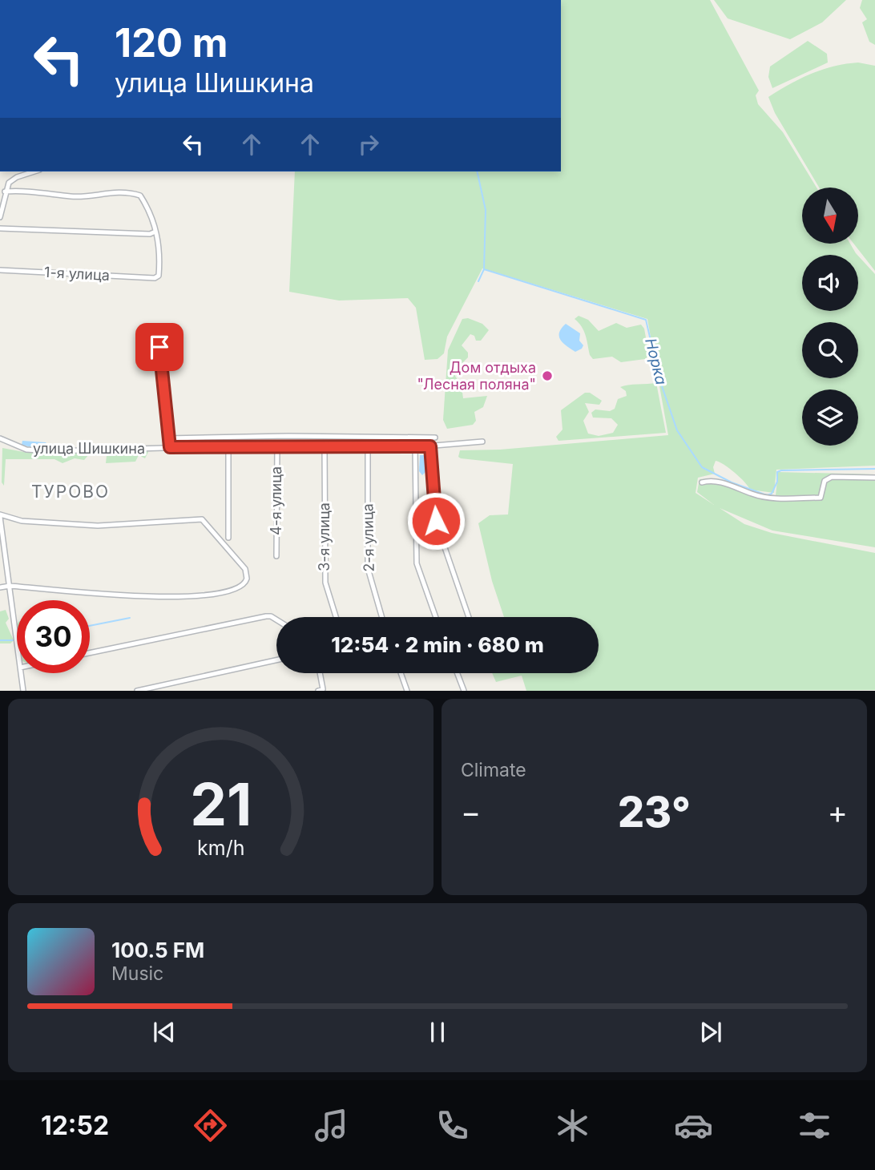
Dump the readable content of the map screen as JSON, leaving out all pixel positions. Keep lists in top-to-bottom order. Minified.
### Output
{"streets":{"street":["1-я улица","улица Шишкина","4-я улица","3-я улица","2-я улица"]},"crossings":[["улица Шишкина","4-я улица"],["улица Шишкина","3-я улица"],["улица Шишкина","2-я улица"]],"districts":["ТУРОВО"],"water":["Норка"],"places":["Дом отдыха \"Лесная поляна\""],"north":"bottom","page":{"turn":["120 m","улица Шишкина"],"limit":"30","trip":"12:54 · 2 min · 680 m","tile":"Climate","heat":["−","23°","+"],"song":["100.5 FM","Music"],"tabs":"12:52","gauge":["21","km/h"]}}
